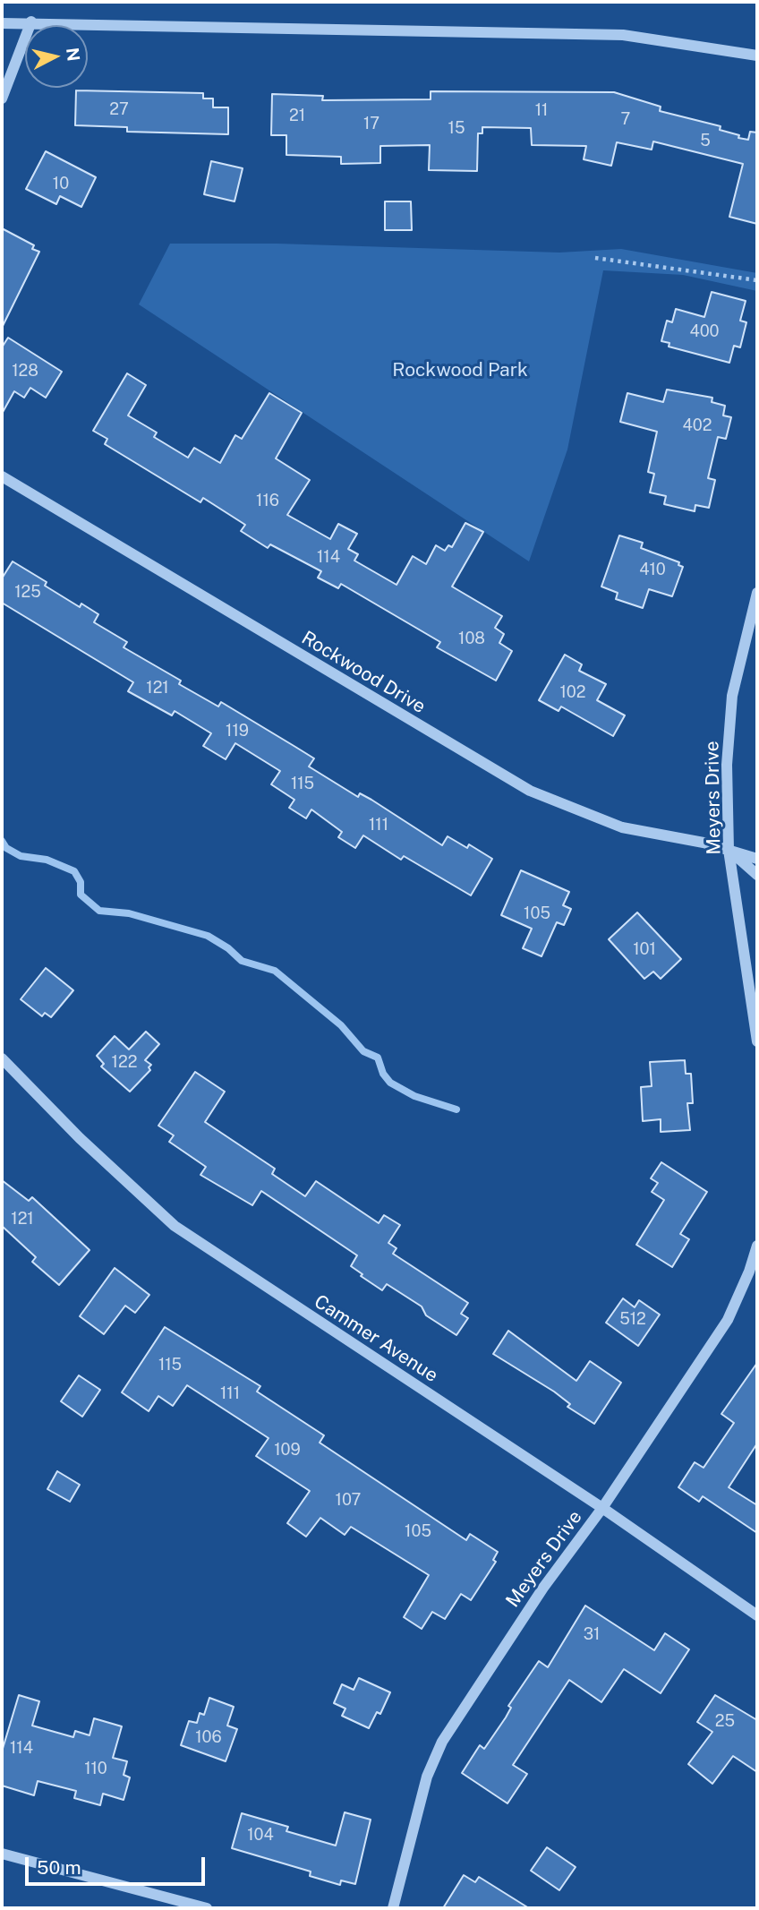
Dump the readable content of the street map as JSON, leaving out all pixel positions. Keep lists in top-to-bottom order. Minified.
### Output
{"streets":{"street":["Rockwood Drive","Meyers Drive","Cammer Avenue"]},"crossings":[["Rockwood Drive","Meyers Drive"],["Meyers Drive","Cammer Avenue"]],"parks":["Rockwood Park"],"house_numbers":["27","11","21","7","17","15","5","10","400","128","402","116","114","410","125","108","121","102","119","115","111","105","101","122","121","512","115","111","109","107","105","31","25","106","114","110","104"],"scale_bar":"50 m","north":"right"}
